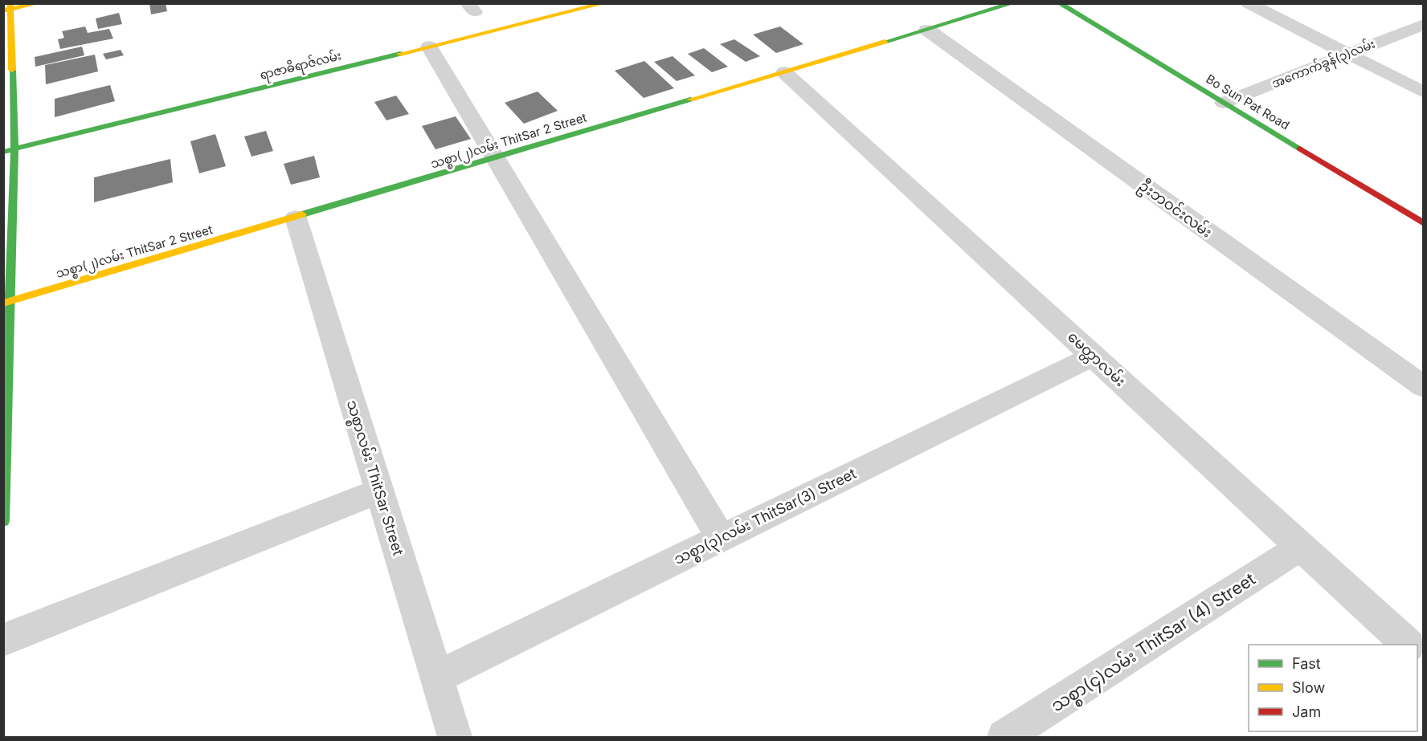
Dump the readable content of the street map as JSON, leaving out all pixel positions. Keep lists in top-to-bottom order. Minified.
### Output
{"streets":{"street":["အကောက်ခွန်(၃)လမ်း","ရာဇာဓိရာဇ်လမ်း","Bo Sun Pat Road","သစ္စာ(၂)လမ်း ThitSar 2 Street","ဦးဘဝင်းလမ်း","မေတ္တာလမ်း","သစ္စာလမ်း ThitSar Street","သစ္စာ(၃)လမ်း ThitSar(3) Street","သစ္စာ(၄)လမ်း ThitSar (4) Street"]},"crossings":[["အကောက်ခွန်(၃)လမ်း","Bo Sun Pat Road"],["သစ္စာ(၂)လမ်း ThitSar 2 Street","ဦးဘဝင်းလမ်း"],["သစ္စာ(၂)လမ်း ThitSar 2 Street","မေတ္တာလမ်း"],["သစ္စာ(၂)လမ်း ThitSar 2 Street","သစ္စာလမ်း ThitSar Street"],["မေတ္တာလမ်း","သစ္စာ(၃)လမ်း ThitSar(3) Street"],["မေတ္တာလမ်း","သစ္စာ(၄)လမ်း ThitSar (4) Street"],["သစ္စာလမ်း ThitSar Street","သစ္စာ(၃)လမ်း ThitSar(3) Street"]],"legend":["Fast","Slow","Jam"]}
